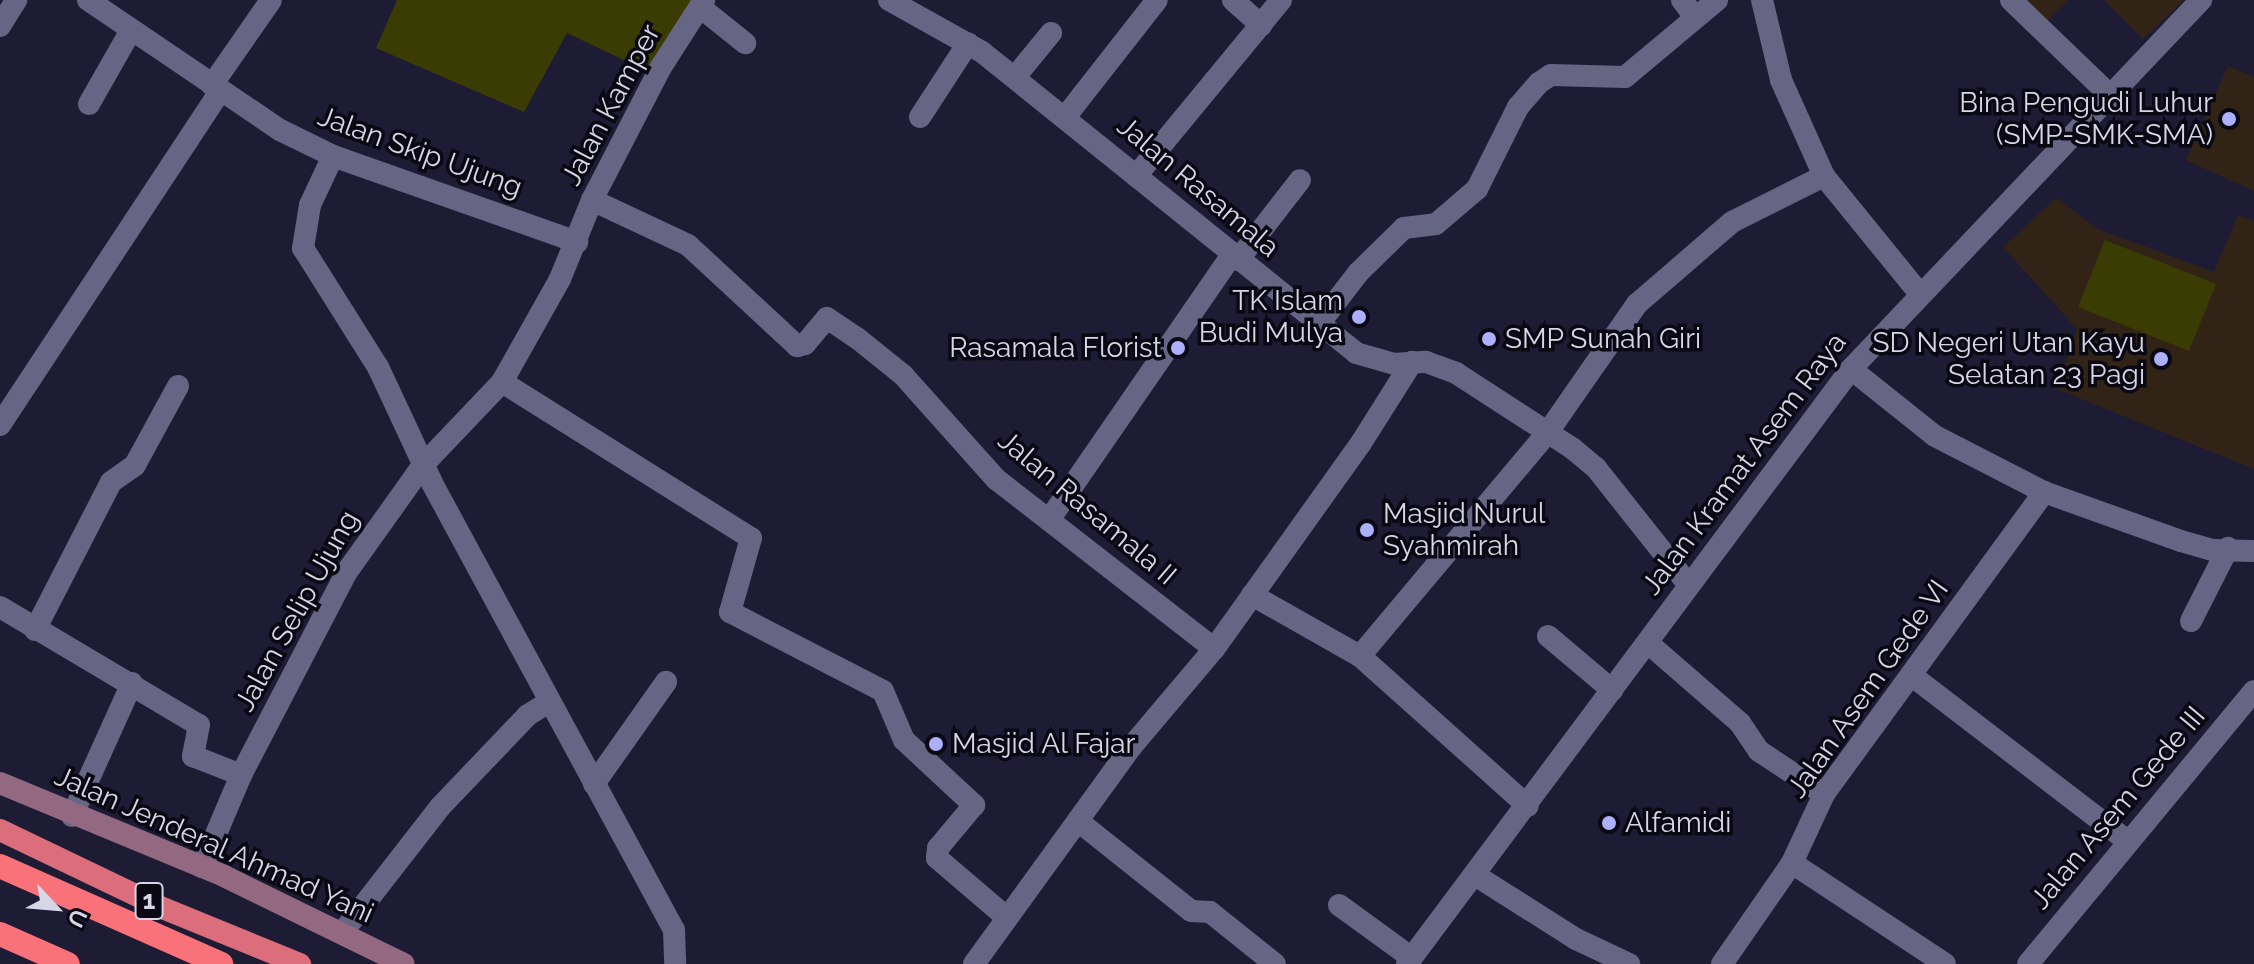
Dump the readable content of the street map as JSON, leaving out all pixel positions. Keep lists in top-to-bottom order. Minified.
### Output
{"streets":{"highway":["1"],"main road":["Jalan Jenderal Ahmad Yani"],"street":["Jalan Kamper","Jalan Skip Ujung","Jalan Rasamala","Jalan Kramat Asem Raya","Jalan Rasamala II","Jalan Selip Ujung","Jalan Asem Gede VI","Jalan Asem Gede III"]},"crossings":[["Jalan Kamper","Jalan Skip Ujung"],["Jalan Kamper","Jalan Rasamala II"],["Jalan Kamper","Jalan Selip Ujung"],["Jalan Skip Ujung","Jalan Selip Ujung"],["Jalan Rasamala","Jalan Kramat Asem Raya"],["Jalan Selip Ujung","Jalan Jenderal Ahmad Yani"]],"places":["Bina Pengudi Luhur (SMP-SMK-SMA)","TK Islam Budi Mulya","SMP Sunah Giri","Rasamala Florist","SD Negeri Utan Kayu Selatan 23 Pagi","Masjid Nurul Syahmirah","Masjid Al Fajar","Alfamidi"],"north":"bottom right"}
